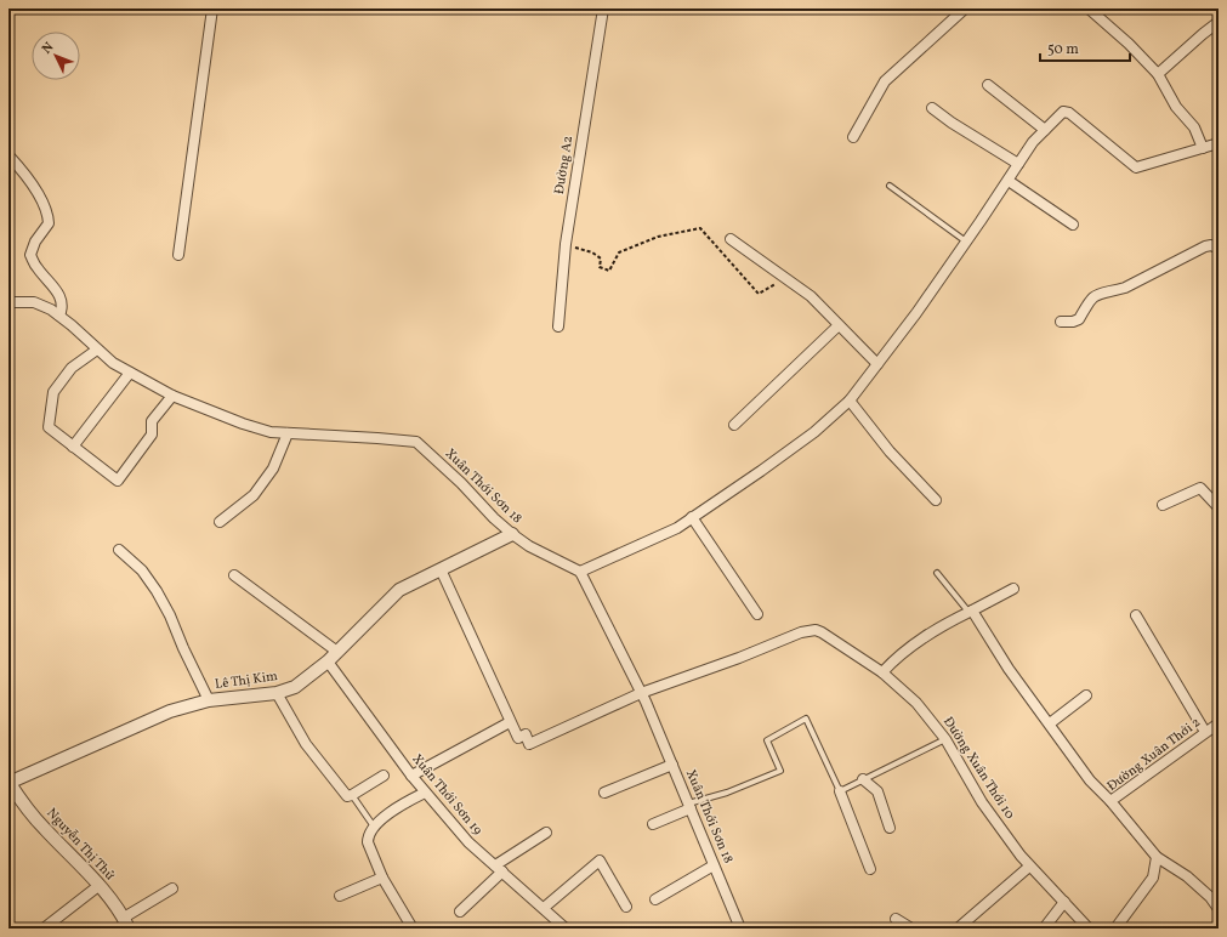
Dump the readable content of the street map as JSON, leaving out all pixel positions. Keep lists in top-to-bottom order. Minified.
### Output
{"streets":{"street":["Đường A2","Xuân Thới Sơn 18","Lê Thị Kim","Đường Xuân Thới 2","Đường Xuân Thới 10","Xuân Thới Sơn 19","Nguyễn Thị Thử"]},"crossings":[["Xuân Thới Sơn 18","Lê Thị Kim"],["Xuân Thới Sơn 18","Đường Xuân Thới 10"],["Lê Thị Kim","Xuân Thới Sơn 19"],["Lê Thị Kim","Nguyễn Thị Thử"]],"scale_bar":"50 m","north":"top left"}
